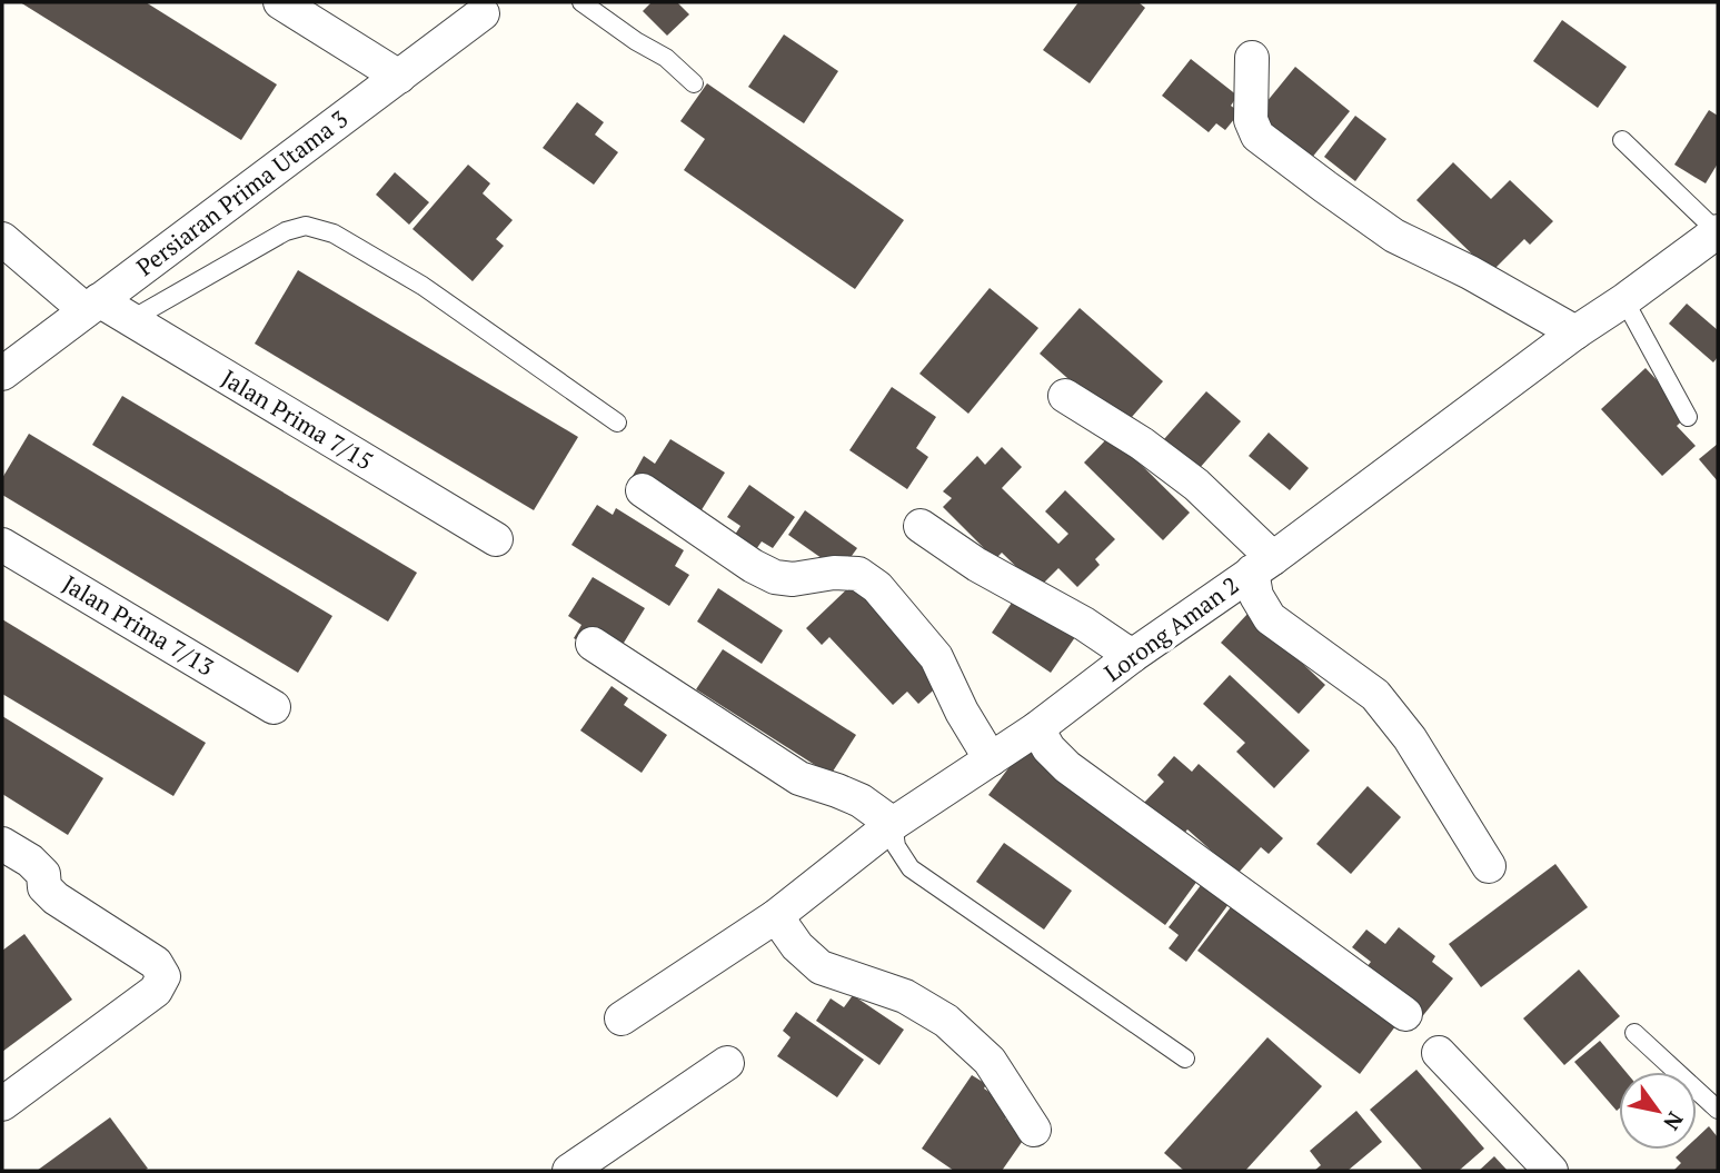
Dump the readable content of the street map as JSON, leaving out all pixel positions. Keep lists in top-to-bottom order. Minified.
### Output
{"streets":{"street":["Persiaran Prima Utama 3","Jalan Prima 7/15","Jalan Prima 7/13","Lorong Aman 2"]},"crossings":[["Persiaran Prima Utama 3","Jalan Prima 7/15"]],"north":"bottom right"}
